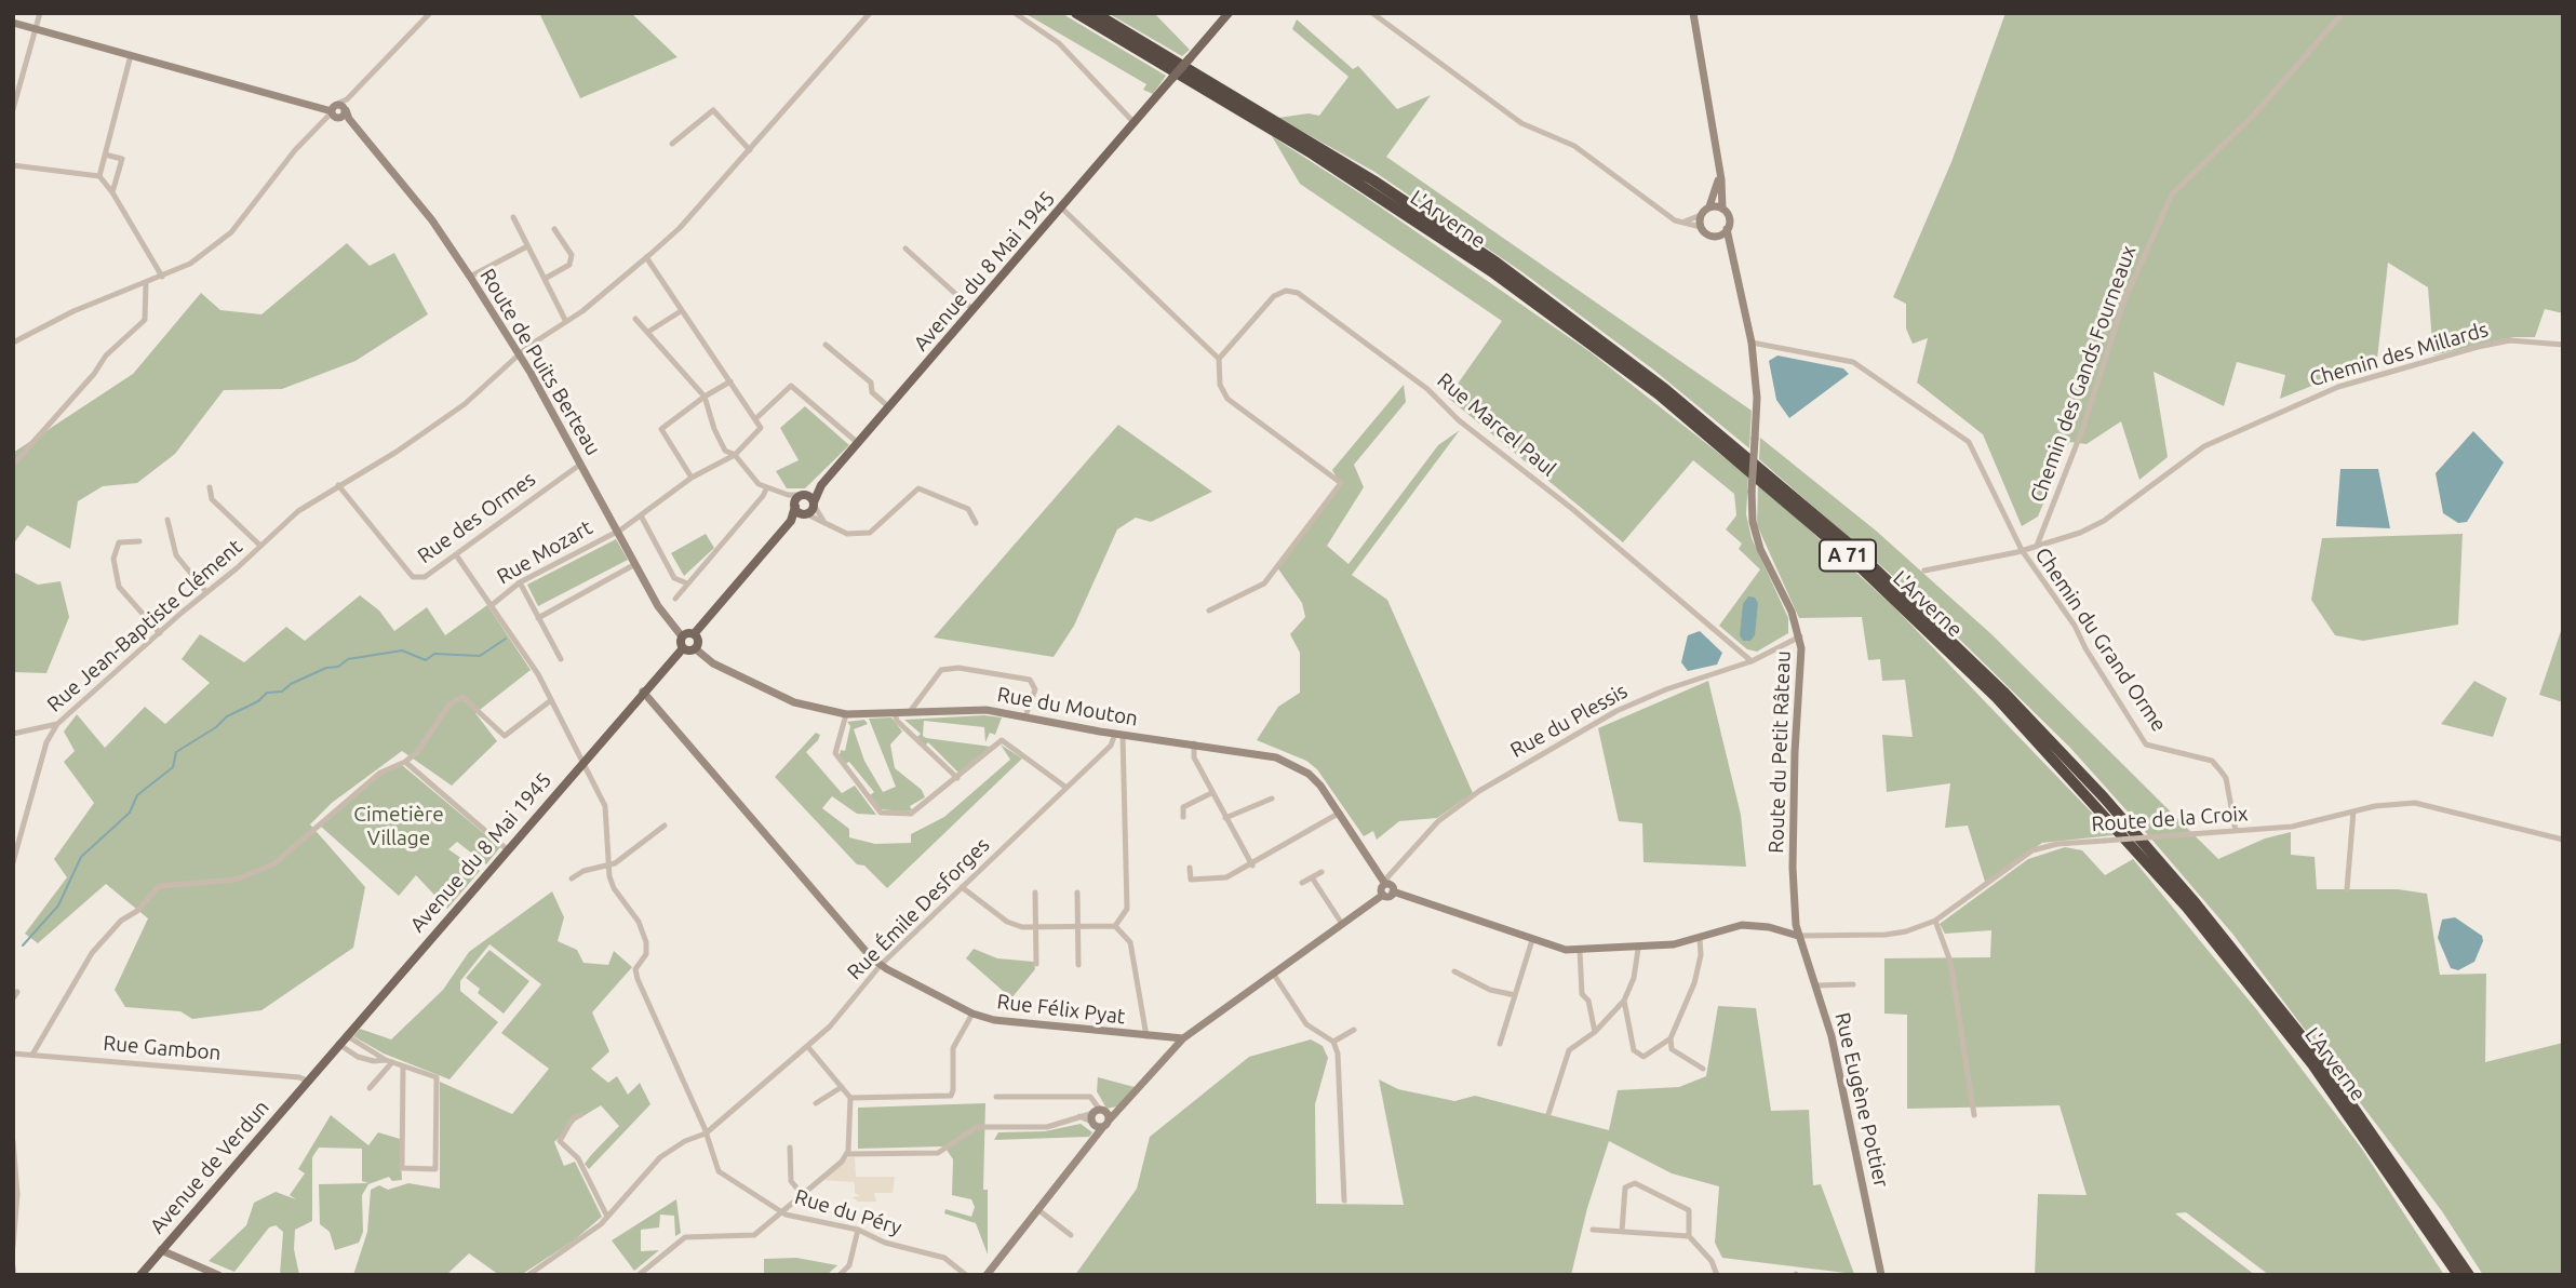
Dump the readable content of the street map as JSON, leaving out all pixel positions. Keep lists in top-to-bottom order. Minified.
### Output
{"streets":{"highway":["L'Arverne","A 71"],"main road":["Avenue du 8 Mai 1945","Avenue de Verdun"],"street":["Chemin des Millards","Route de Puits Berteau","Chemin des Gands Fourneaux","Rue Marcel Paul","Rue des Ormes","Rue Mozart","Rue Jean-Baptiste Clément","Chemin du Grand Orme","Rue du Mouton","Rue du Plessis","Route du Petit Râteau","Route de la Croix","Rue Émile Desforges","Rue Félix Pyat","Rue Gambon","Rue Eugène Pottier","Rue du Péry"]},"crossings":[["Avenue du 8 Mai 1945","Rue Félix Pyat"],["Avenue du 8 Mai 1945","Rue Gambon"],["Avenue du 8 Mai 1945","Avenue de Verdun"],["Avenue du 8 Mai 1945","Rue du Péry"],["Chemin des Millards","Chemin des Gands Fourneaux"],["Chemin des Millards","Chemin du Grand Orme"],["Route de Puits Berteau","Rue des Ormes"],["Route de Puits Berteau","Rue Mozart"],["Route de Puits Berteau","Rue Jean-Baptiste Clément"],["Rue Marcel Paul","Rue du Plessis"],["Rue des Ormes","Rue Jean-Baptiste Clément"],["Rue des Ormes","Rue du Péry"],["Rue Mozart","Rue du Péry"],["Chemin du Grand Orme","Route de la Croix"],["Rue du Mouton","Rue du Plessis"],["Rue du Mouton","Rue Émile Desforges"],["Rue du Plessis","Route du Petit Râteau"],["Route du Petit Râteau","Route de la Croix"],["Route du Petit Râteau","Rue Eugène Pottier"],["Route de la Croix","Rue Eugène Pottier"],["Rue Émile Desforges","Rue Félix Pyat"],["Rue Émile Desforges","Rue du Péry"],["Rue Gambon","Avenue de Verdun"]],"parks":["Cimetière Village"]}
